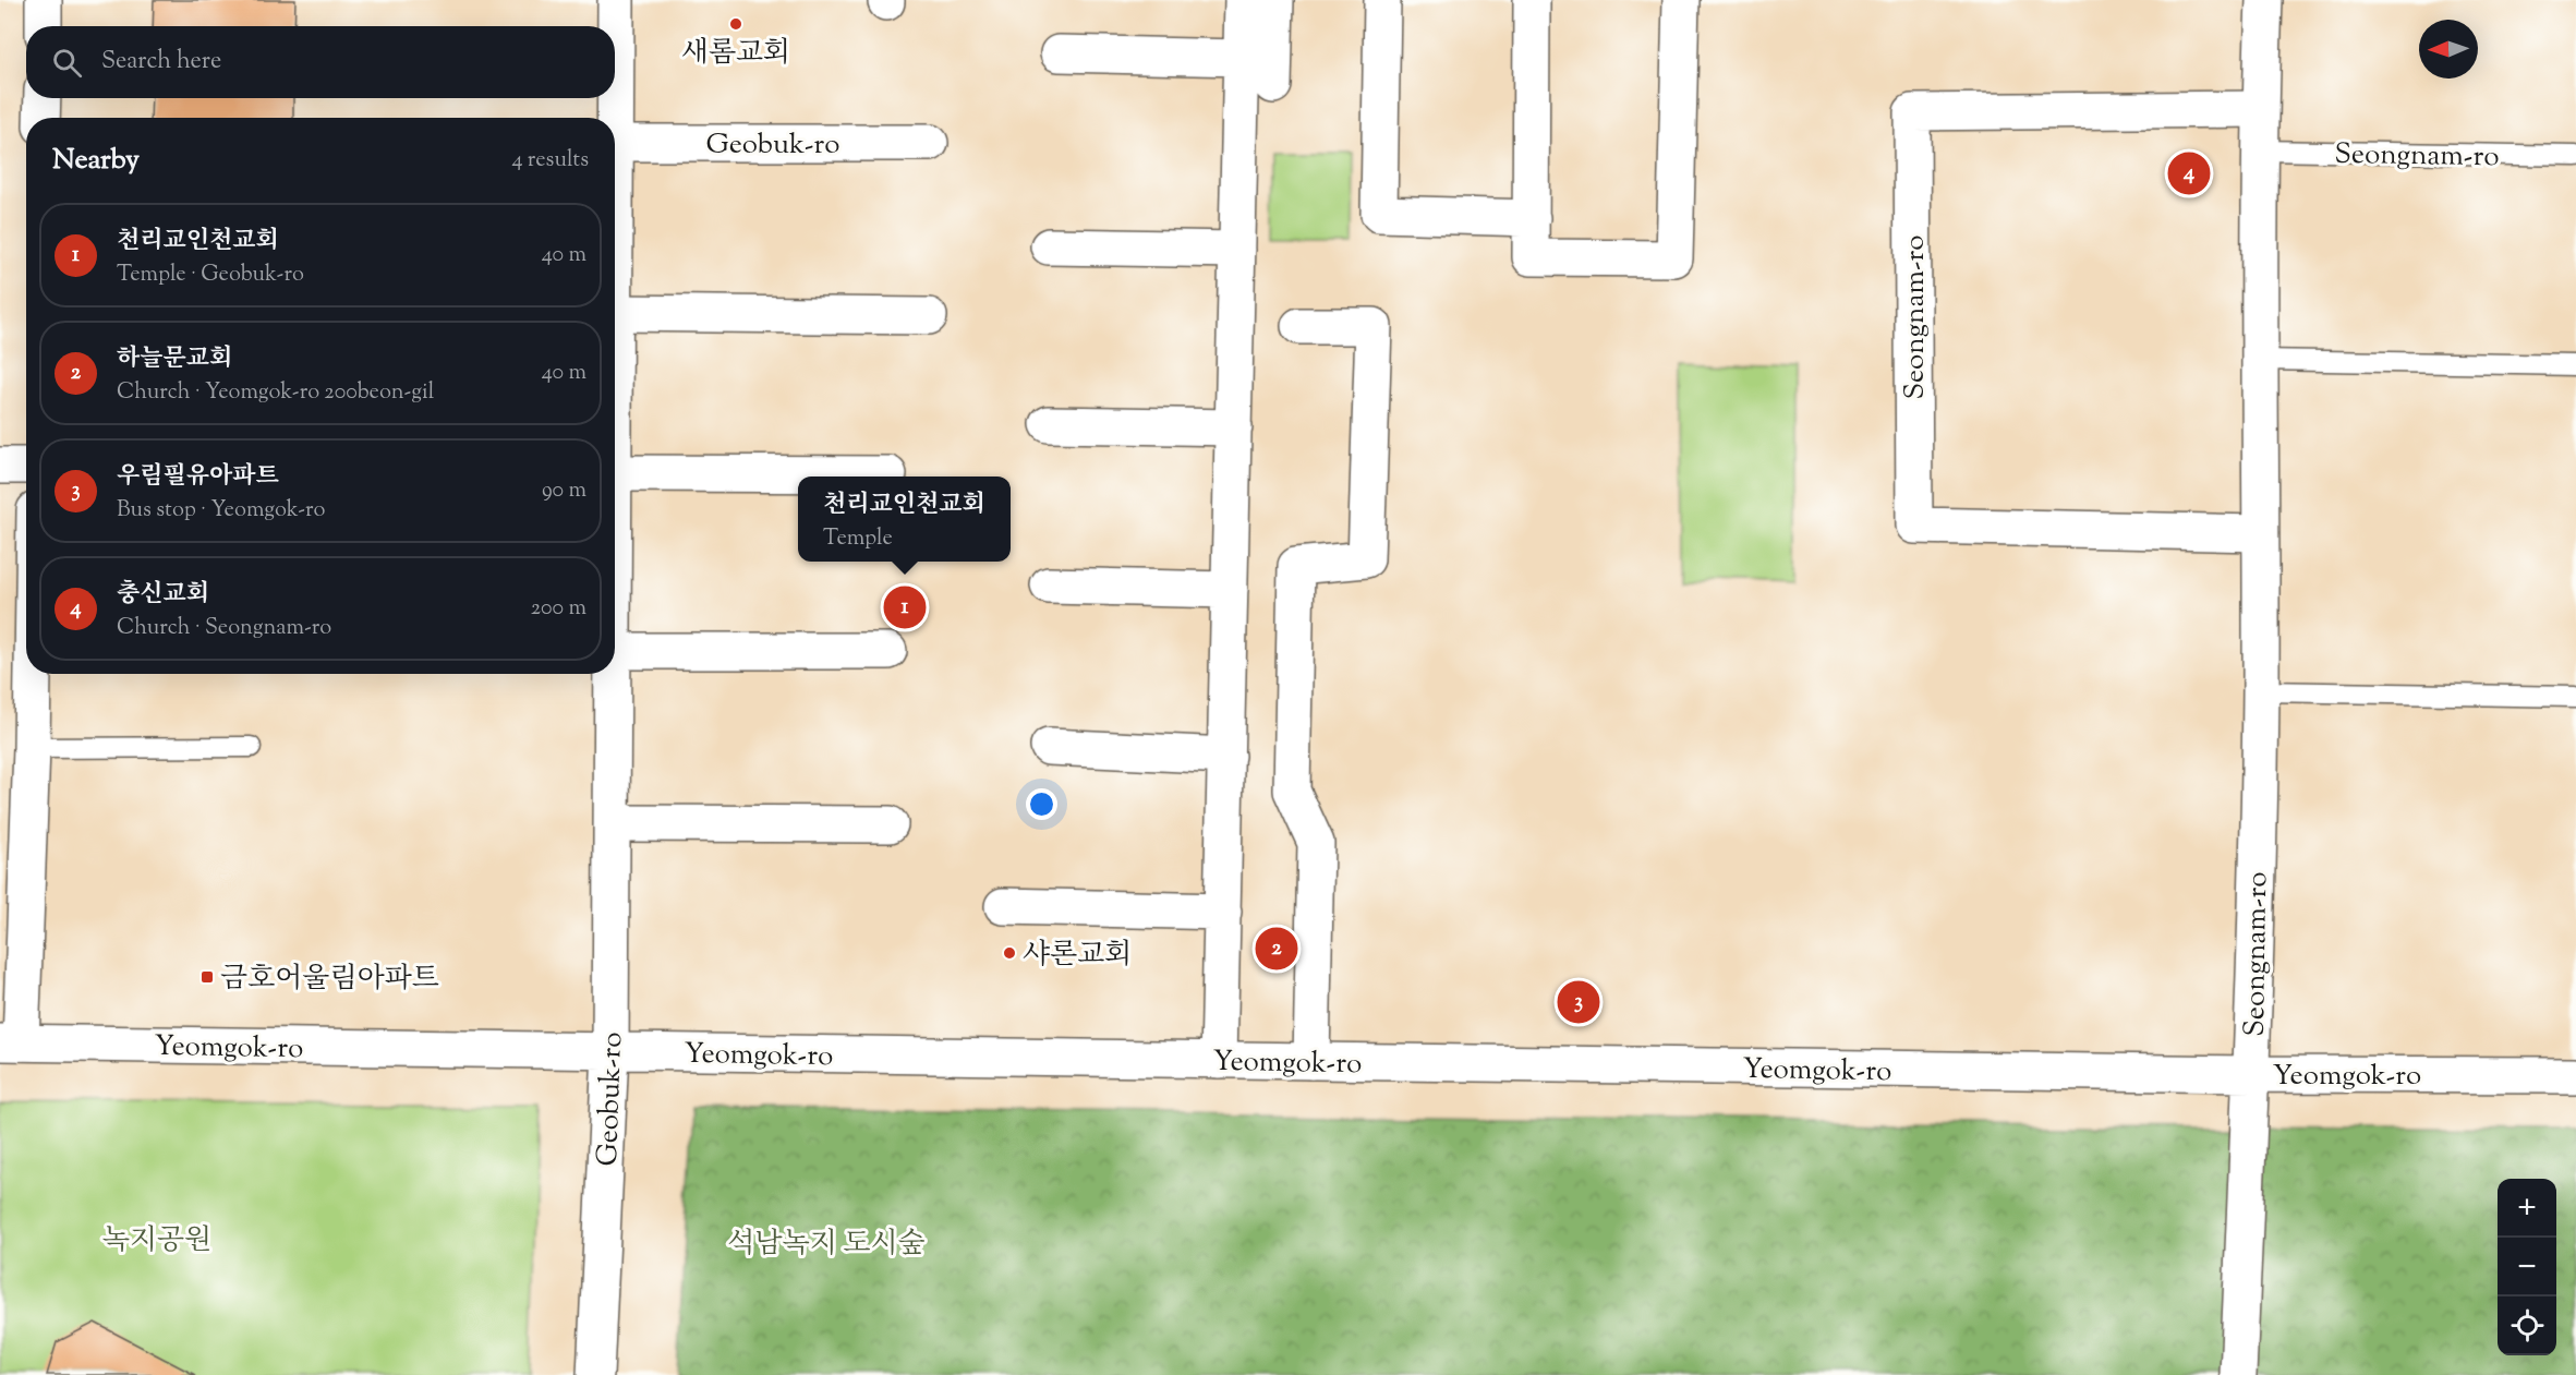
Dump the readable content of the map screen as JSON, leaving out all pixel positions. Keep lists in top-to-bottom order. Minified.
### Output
{"streets":{"street":["Geobuk-ro","Seongnam-ro","Yeomgok-ro"]},"crossings":[["Geobuk-ro","Yeomgok-ro"],["Seongnam-ro","Yeomgok-ro"]],"parks":["녹지공원","석남녹지 도시숲"],"places":{"other":["새롬교회","샤론교회"],"transit":["금호어울림아파트"]},"north":"left","page":{"search":"Search here","heading":["Nearby","4 results"],"pins":["4","1","2","3"],"list":[{"mark":"1","name":"천리교인천교회","note":"Temple · Geobuk-ro","value":"40 m"},{"mark":"2","name":"하늘문교회","note":"Church · Yeomgok-ro 200beon-gil","value":"40 m"},{"mark":"3","name":"우림필유아파트","note":"Bus stop · Yeomgok-ro","value":"90 m"},{"mark":"4","name":"충신교회","note":"Church · Seongnam-ro","value":"200 m"}],"popup":["천리교인천교회","Temple"],"map_buttons":["+","−"]}}
